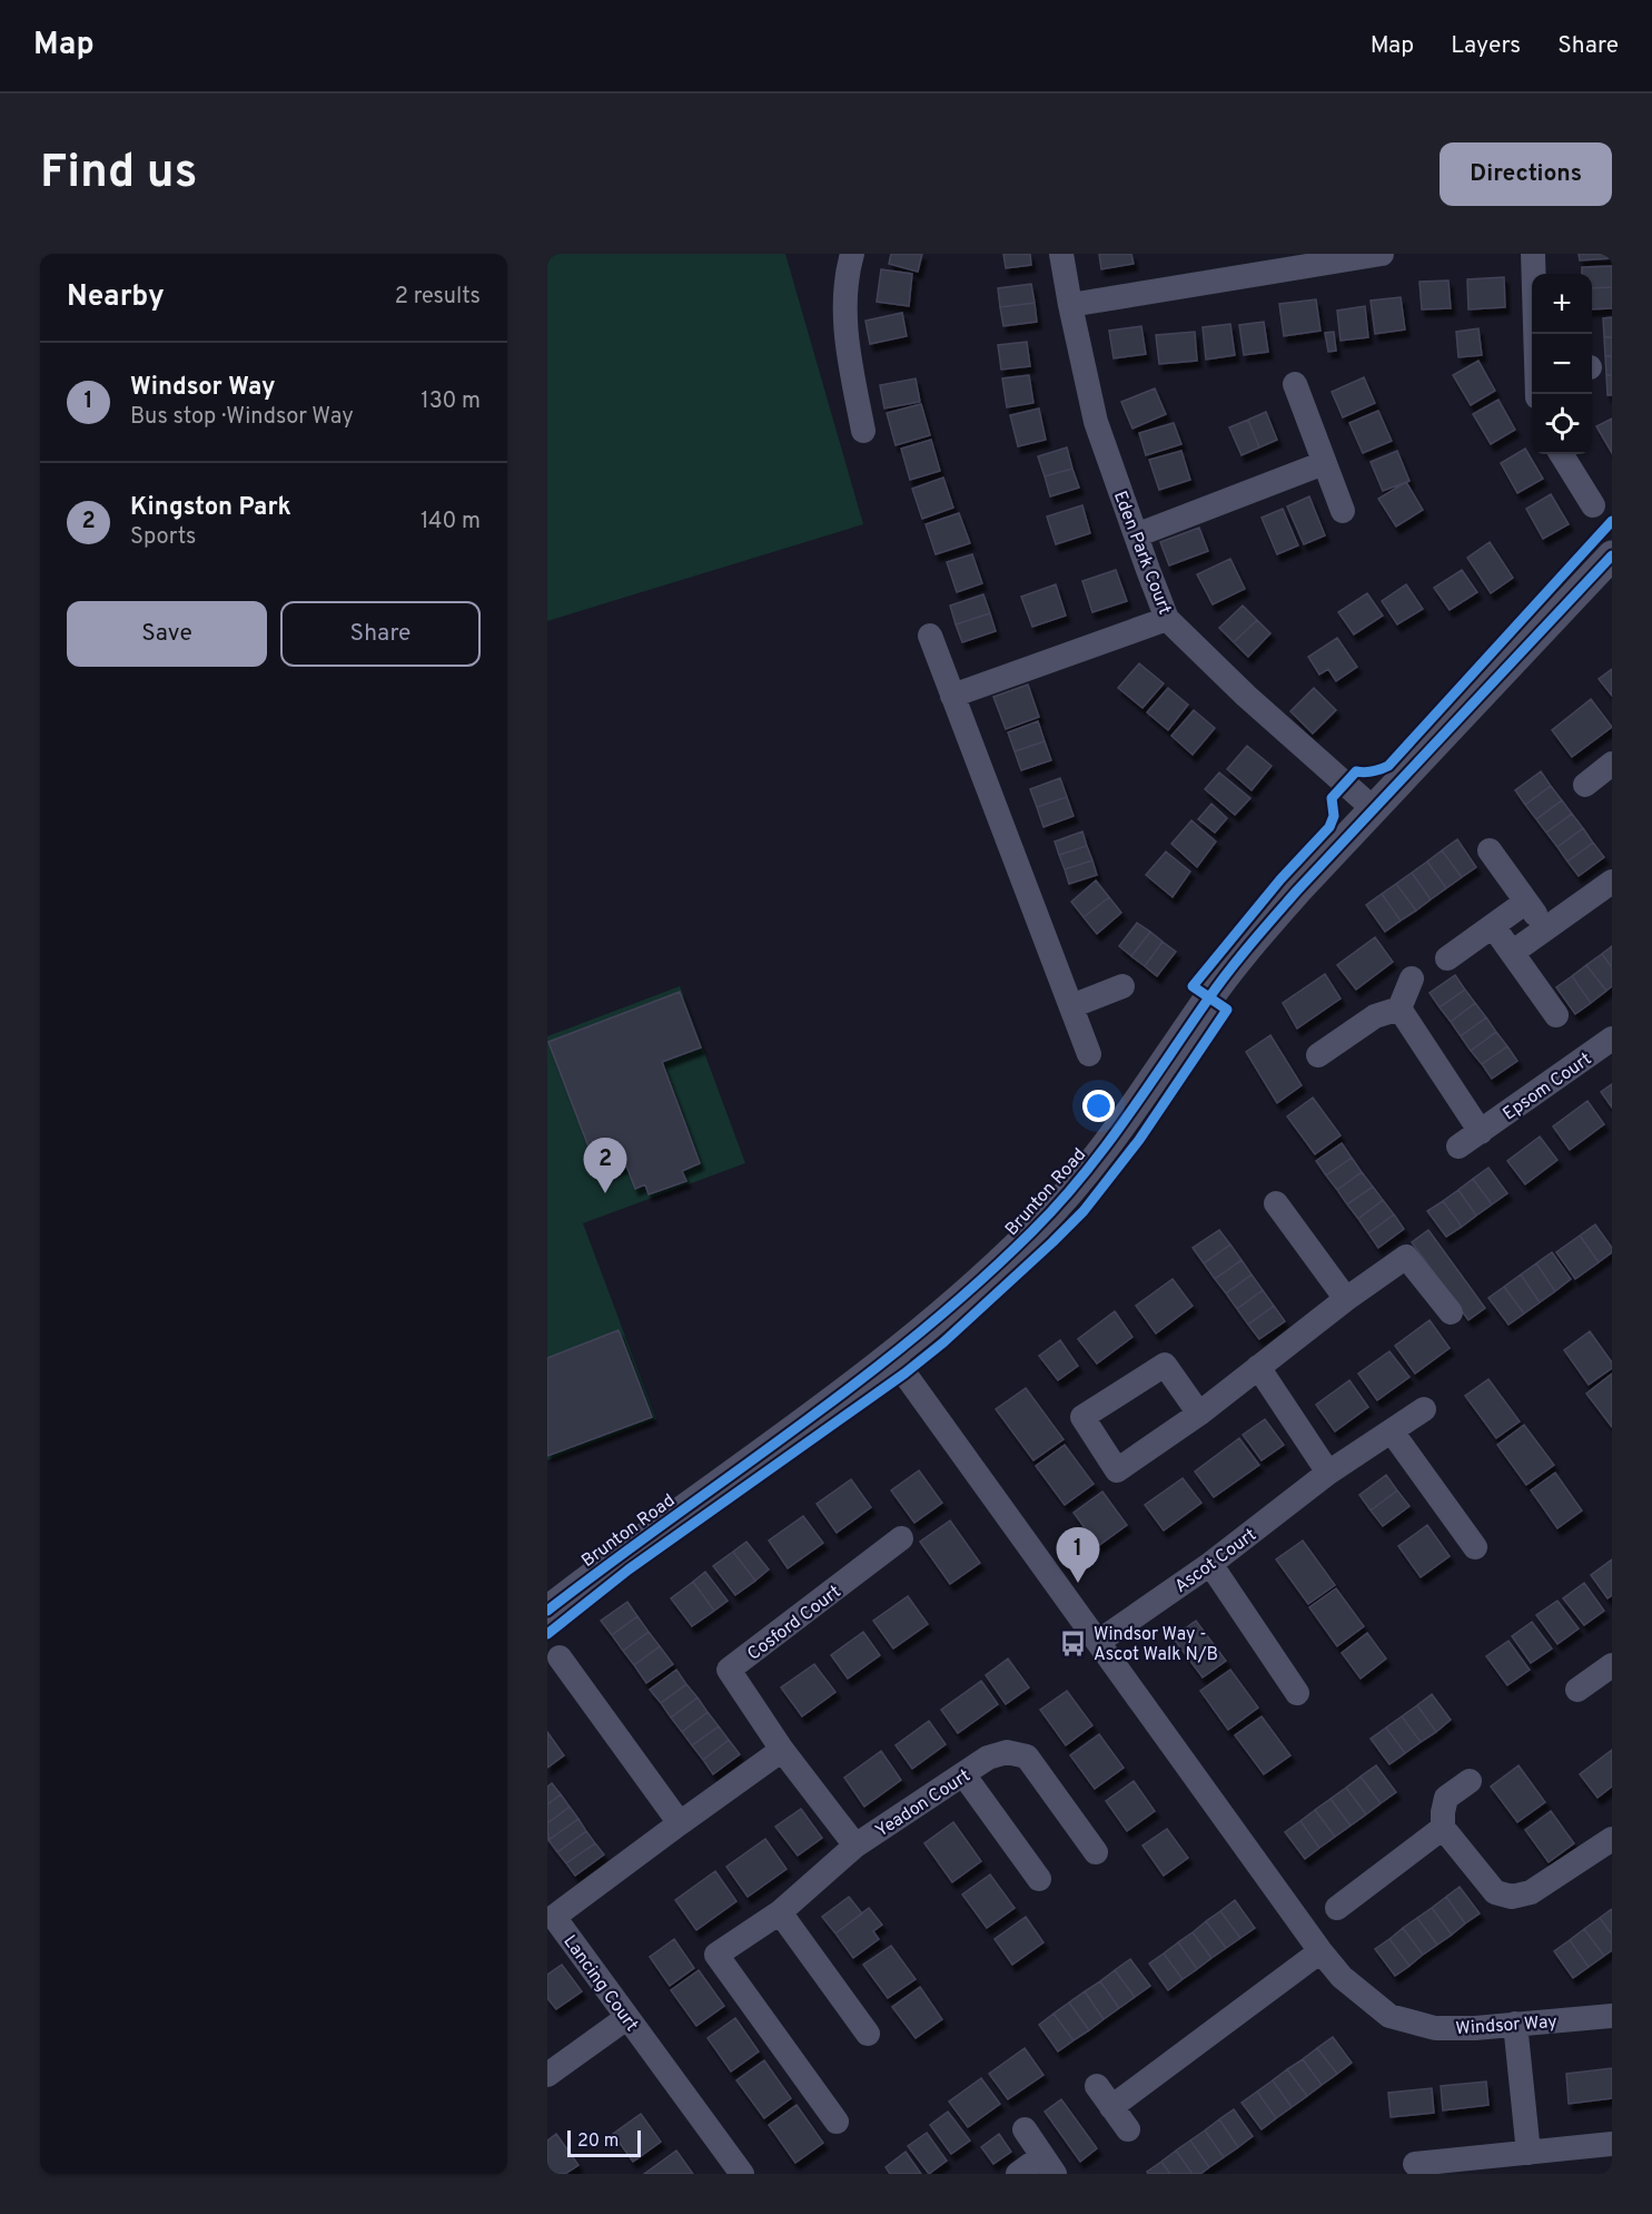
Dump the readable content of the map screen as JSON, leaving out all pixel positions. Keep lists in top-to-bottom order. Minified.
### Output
{"streets":{"street":["Eden Park Court","Epsom Court","Brunton Road","Ascot Court","Cosford Court","Yeadon Court","Lancing Court","Windsor Way"]},"crossings":[["Eden Park Court","Brunton Road"],["Brunton Road","Windsor Way"],["Ascot Court","Windsor Way"],["Cosford Court","Yeadon Court"],["Cosford Court","Lancing Court"],["Yeadon Court","Lancing Court"]],"places":{"bus stop":["Windsor Way - Ascot Walk N/B"]},"scale_bar":"20 m","page":{"header":"Map","nav":["Map","Layers","Share"],"buttons":["Directions",["Save","Share"]],"title":"Find us","heading":["Nearby","2 results"],"map_buttons":["+","−"],"list":[{"mark":"1","name":"Windsor Way","note":"Bus stop · Windsor Way","value":"130 m"},{"mark":"2","name":"Kingston Park","note":"Sports","value":"140 m"}],"pins":["2","1"],"scale":"20 m"}}
